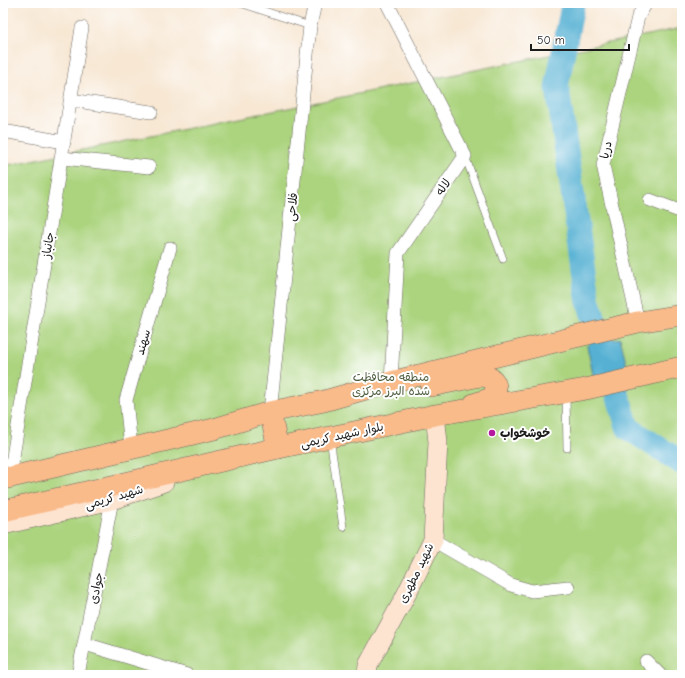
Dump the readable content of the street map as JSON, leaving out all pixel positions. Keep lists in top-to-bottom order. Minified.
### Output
{"streets":{"main road":["بلوار شهید کریمی"],"street":["دریا","لاله","فلاحی","جانباز","سهند","شهید کریمی","شهید مطهری","جوادی"]},"crossings":[["بلوار شهید کریمی","شهید کریمی"],["بلوار شهید کریمی","شهید مطهری"],["شهید کریمی","جوادی"]],"parks":["منطقه محافظت شده البرز مرکزی"],"places":["خوشخواب"],"scale_bar":"50 m"}
